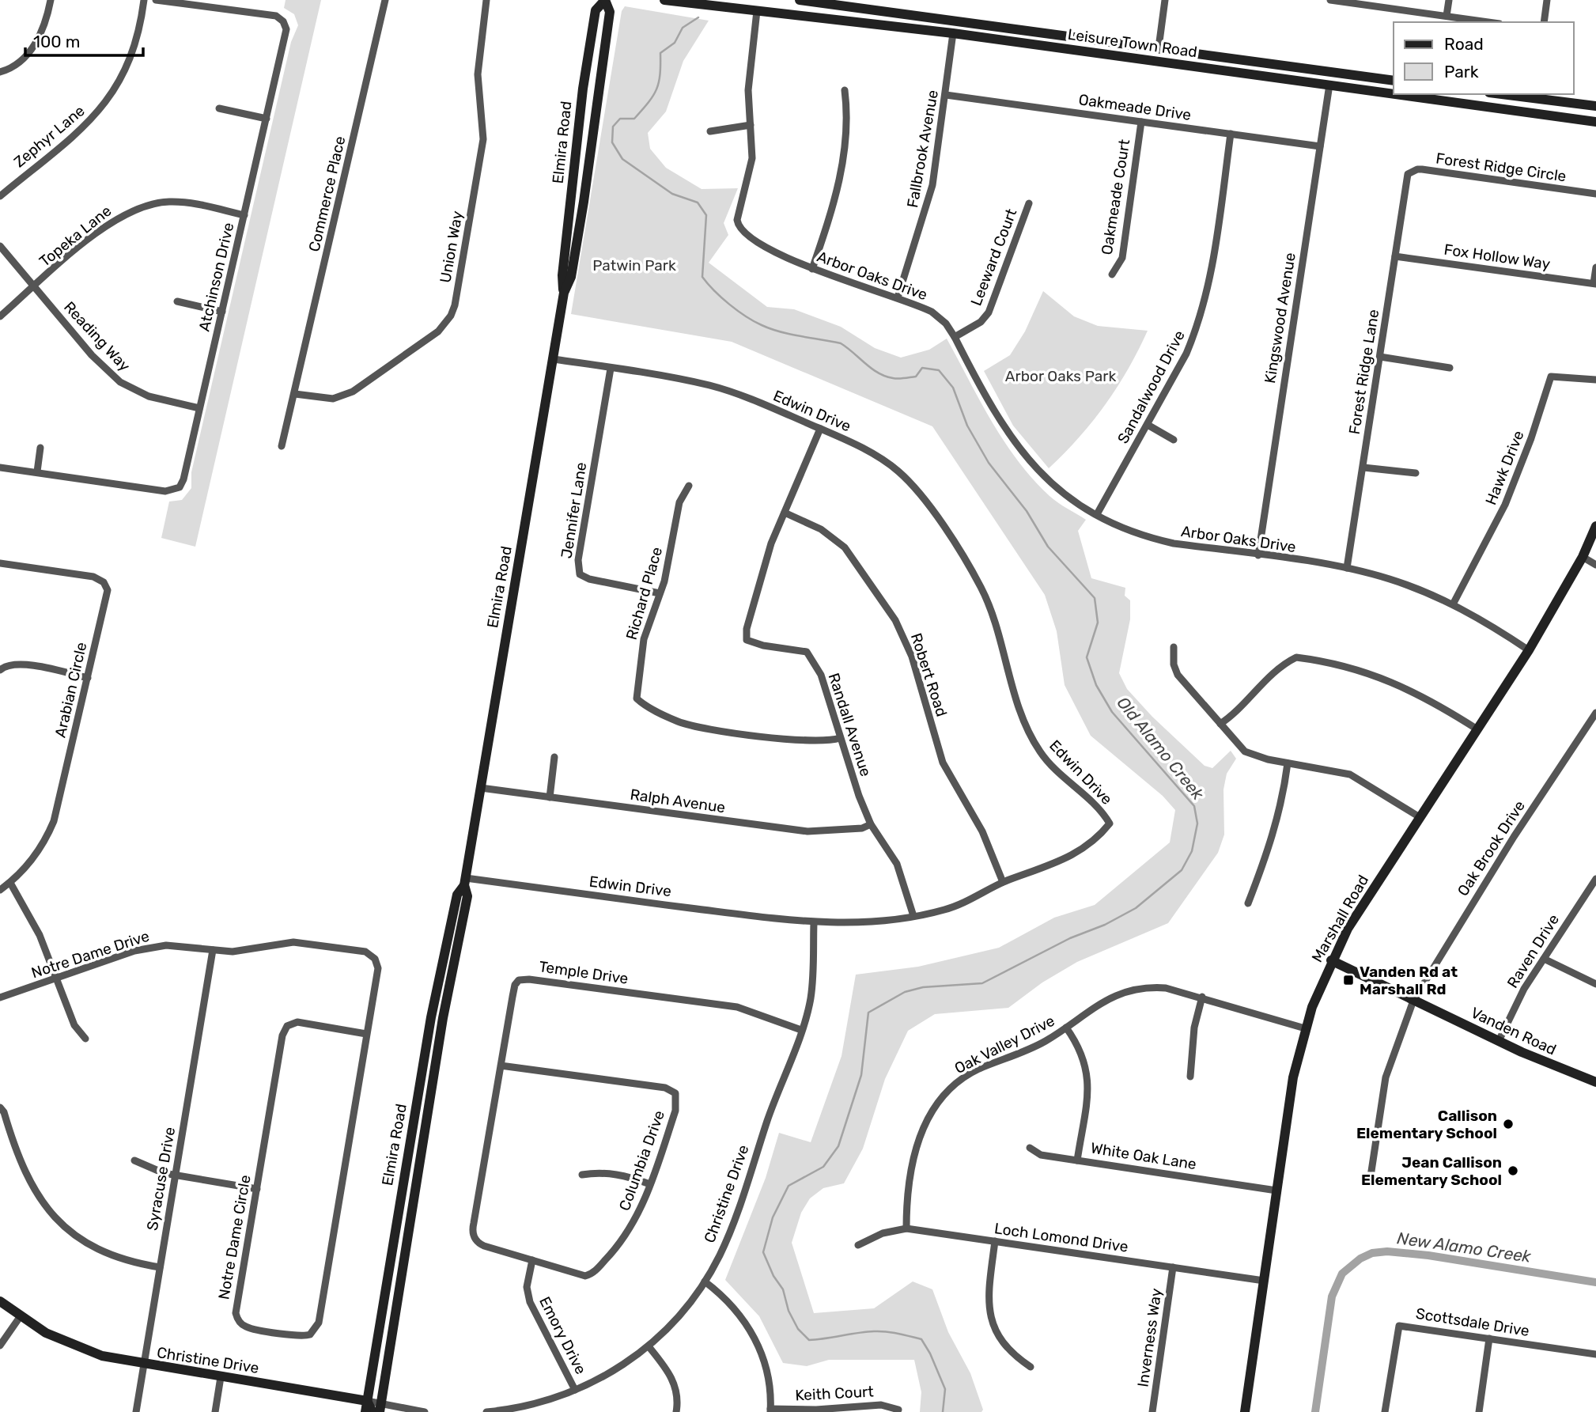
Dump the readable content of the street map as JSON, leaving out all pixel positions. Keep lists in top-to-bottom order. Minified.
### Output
{"streets":{"main road":["Leisure Town Road","Elmira Road","Marshall Road","Vanden Road","Christine Drive"],"street":["Oakmeade Drive","Zephyr Lane","Fallbrook Avenue","Forest Ridge Circle","Commerce Place","Oakmeade Court","Topeka Lane","Union Way","Fox Hollow Way","Leeward Court","Arbor Oaks Drive","Atchinson Drive","Kingswood Avenue","Reading Way","Forest Ridge Lane","Sandalwood Drive","Edwin Drive","Hawk Drive","Jennifer Lane","Richard Place","Robert Road","Arabian Circle","Randall Avenue","Ralph Avenue","Oak Brook Drive","Raven Drive","Notre Dame Drive","Temple Drive","Oak Valley Drive","White Oak Lane","Columbia Drive","Syracuse Drive","Notre Dame Circle","Loch Lomond Drive","Scottsdale Drive","Emory Drive","Inverness Way","Keith Court"]},"crossings":[["Leisure Town Road","Fallbrook Avenue"],["Leisure Town Road","Arbor Oaks Drive"],["Leisure Town Road","Kingswood Avenue"],["Oakmeade Drive","Fallbrook Avenue"],["Oakmeade Drive","Oakmeade Court"],["Oakmeade Drive","Kingswood Avenue"],["Oakmeade Drive","Sandalwood Drive"],["Elmira Road","Edwin Drive"],["Elmira Road","Ralph Avenue"],["Elmira Road","Christine Drive"],["Fallbrook Avenue","Arbor Oaks Drive"],["Forest Ridge Circle","Forest Ridge Lane"],["Commerce Place","Union Way"],["Topeka Lane","Atchinson Drive"],["Topeka Lane","Reading Way"],["Fox Hollow Way","Forest Ridge Lane"],["Leeward Court","Arbor Oaks Drive"],["Arbor Oaks Drive","Kingswood Avenue"],["Arbor Oaks Drive","Forest Ridge Lane"],["Arbor Oaks Drive","Sandalwood Drive"],["Arbor Oaks Drive","Hawk Drive"],["Arbor Oaks Drive","Marshall Road"],["Atchinson Drive","Reading Way"],["Edwin Drive","Jennifer Lane"],["Edwin Drive","Robert Road"],["Edwin Drive","Randall Avenue"],["Edwin Drive","Christine Drive"],["Jennifer Lane","Richard Place"],["Richard Place","Randall Avenue"],["Robert Road","Randall Avenue"],["Randall Avenue","Ralph Avenue"],["Oak Brook Drive","Vanden Road"],["Marshall Road","Vanden Road"],["Marshall Road","Oak Valley Drive"],["Marshall Road","White Oak Lane"],["Marshall Road","Loch Lomond Drive"],["Raven Drive","Vanden Road"],["Notre Dame Drive","Syracuse Drive"],["Notre Dame Drive","Notre Dame Circle"],["Temple Drive","Columbia Drive"],["Temple Drive","Christine Drive"],["Oak Valley Drive","White Oak Lane"],["Oak Valley Drive","Loch Lomond Drive"],["Columbia Drive","Emory Drive"],["Syracuse Drive","Christine Drive"],["Christine Drive","Emory Drive"],["Loch Lomond Drive","Inverness Way"]],"water":["Old Alamo Creek","New Alamo Creek"],"parks":["Patwin Park","Arbor Oaks Park"],"places":{"transit":["Vanden Rd at Marshall Rd"],"other":["Callison Elementary School","Jean Callison Elementary School"]},"legend":["Road","Park"],"scale_bar":"100 m"}
